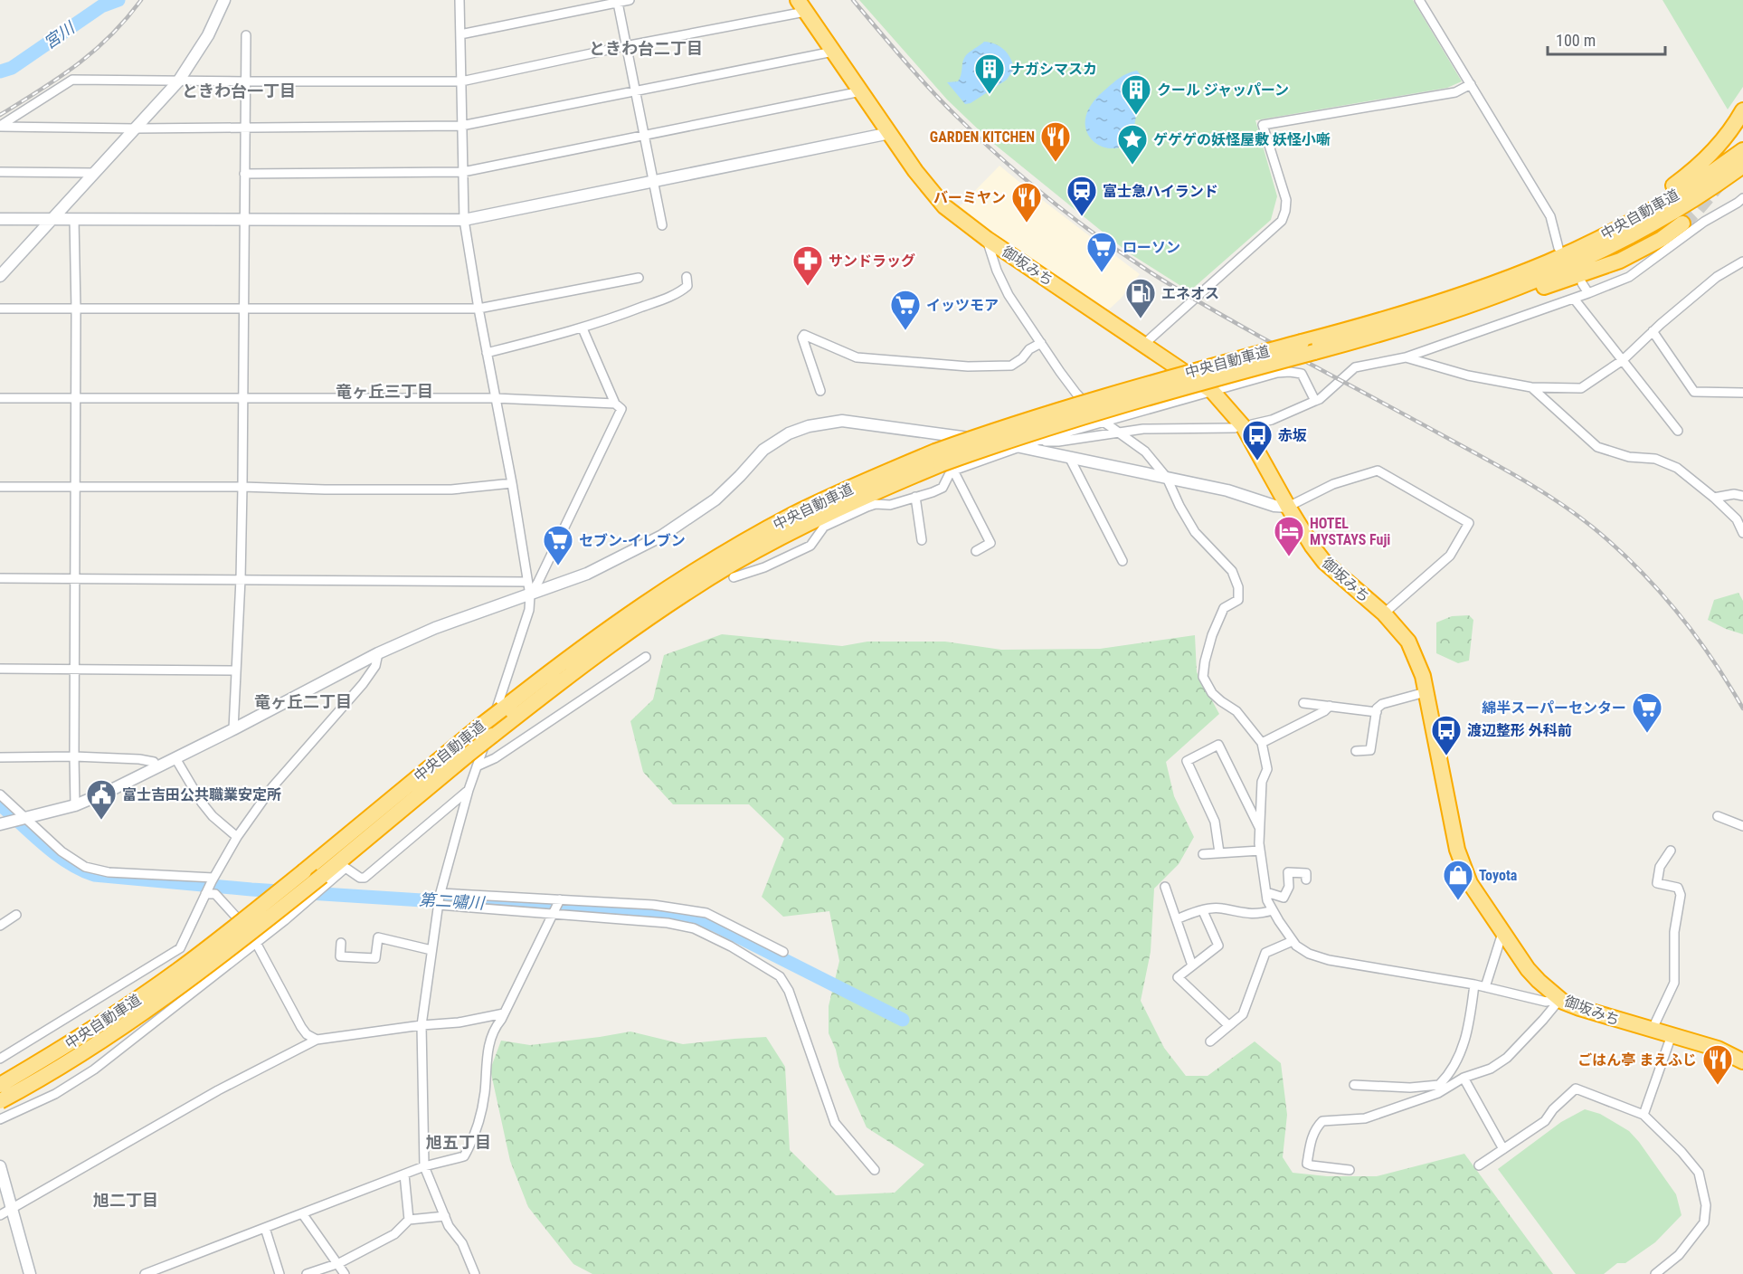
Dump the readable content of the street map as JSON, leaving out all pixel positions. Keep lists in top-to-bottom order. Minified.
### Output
{"streets":{"highway":["中央自動車道","御坂みち"]},"districts":["ときわ台二丁目","ときわ台一丁目","竜ヶ丘三丁目","竜ヶ丘二丁目","旭五丁目","旭二丁目"],"water":["宮川","第二嘯川"],"places":{"building":["ナガシマスカ","クール ジャッパーン"],"restaurant":["GARDEN KITCHEN","バーミヤン","ごはん亭 まえふじ"],"place":["ゲゲゲの妖怪屋敷 妖怪小噺"],"station":["富士急ハイランド"],"supermarket":["ローソン","イッツモア","セブン-イレブン","綿半スーパーセンター"],"pharmacy":["サンドラッグ"],"fuel station":["エネオス"],"bus stop":["赤坂","渡辺整形 外科前"],"hotel":["HOTEL MYSTAYS Fuji"],"public building":["富士吉田公共職業安定所"],"shop":["Toyota"]},"scale_bar":"100 m"}
